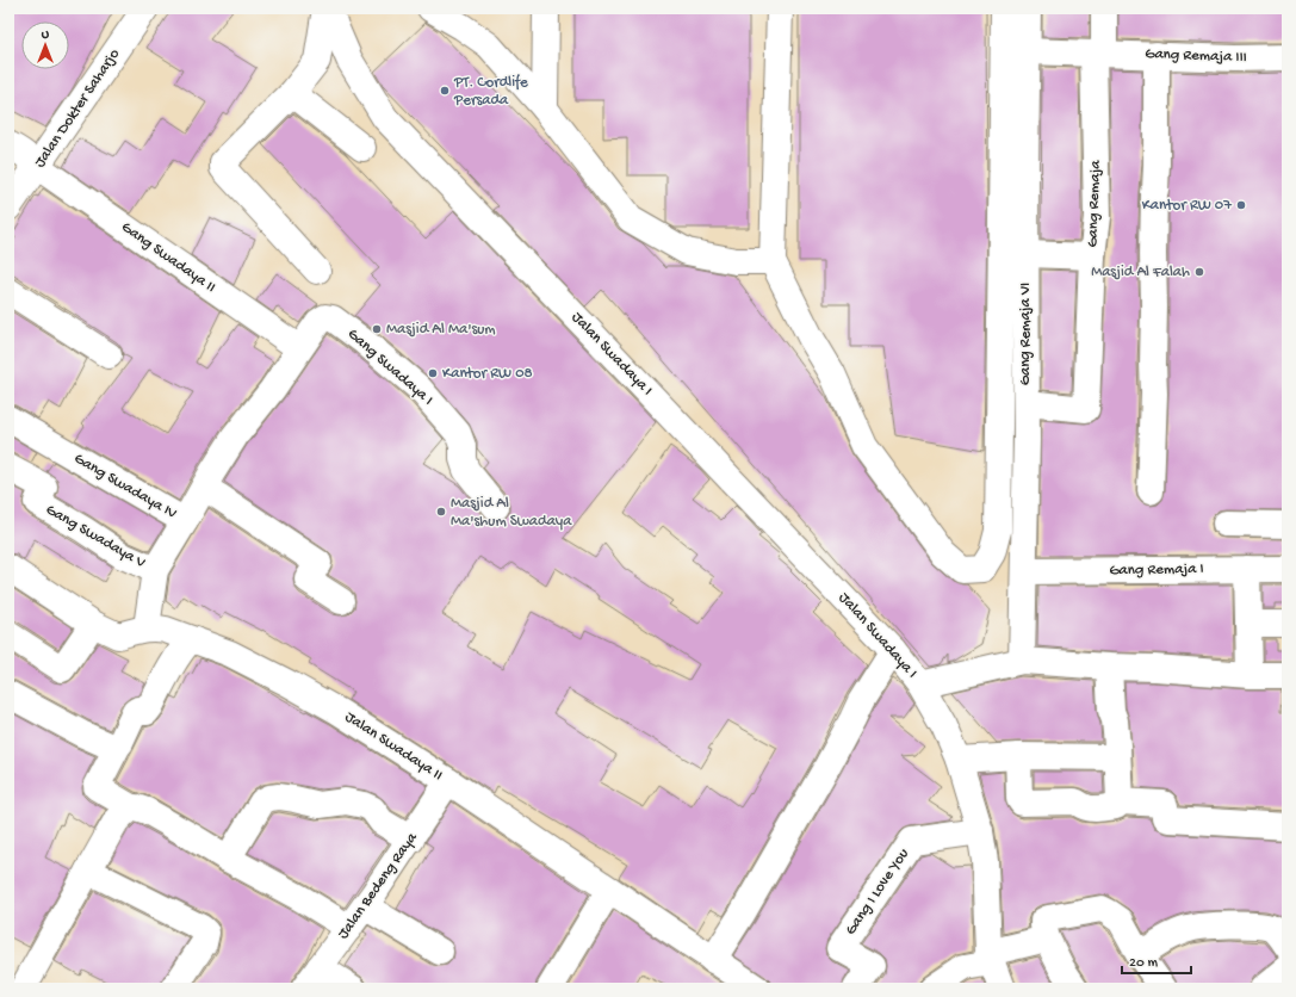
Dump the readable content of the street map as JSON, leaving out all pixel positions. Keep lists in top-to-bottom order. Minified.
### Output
{"streets":{"street":["Gang Remaja III","Jalan Dokter Saharjo","Gang Remaja","Gang Swadaya II","Gang Remaja VI","Jalan Swadaya I","Gang Swadaya I","Gang Swadaya IV","Gang Swadaya V","Gang Remaja I","Jalan Swadaya II","Jalan Bedeng Raya","Gang I Love You"]},"crossings":[["Gang Remaja III","Gang Remaja"],["Gang Remaja III","Gang Remaja VI"],["Jalan Dokter Saharjo","Gang Swadaya II"],["Gang Remaja","Gang Remaja VI"],["Gang Swadaya II","Gang Swadaya I"],["Gang Swadaya II","Gang Swadaya IV"],["Gang Remaja VI","Jalan Swadaya I"],["Gang Remaja VI","Gang Remaja I"],["Jalan Swadaya I","Gang I Love You"],["Gang Swadaya I","Gang Swadaya IV"],["Jalan Swadaya II","Jalan Bedeng Raya"]],"places":["PT. Cordlife Persada","Kantor RW 07","Masjid Al Falah","Masjid Al Ma'sum","Kantor RW 08","Masjid Al Ma'shum Swadaya"],"scale_bar":"20 m","north":"top"}
